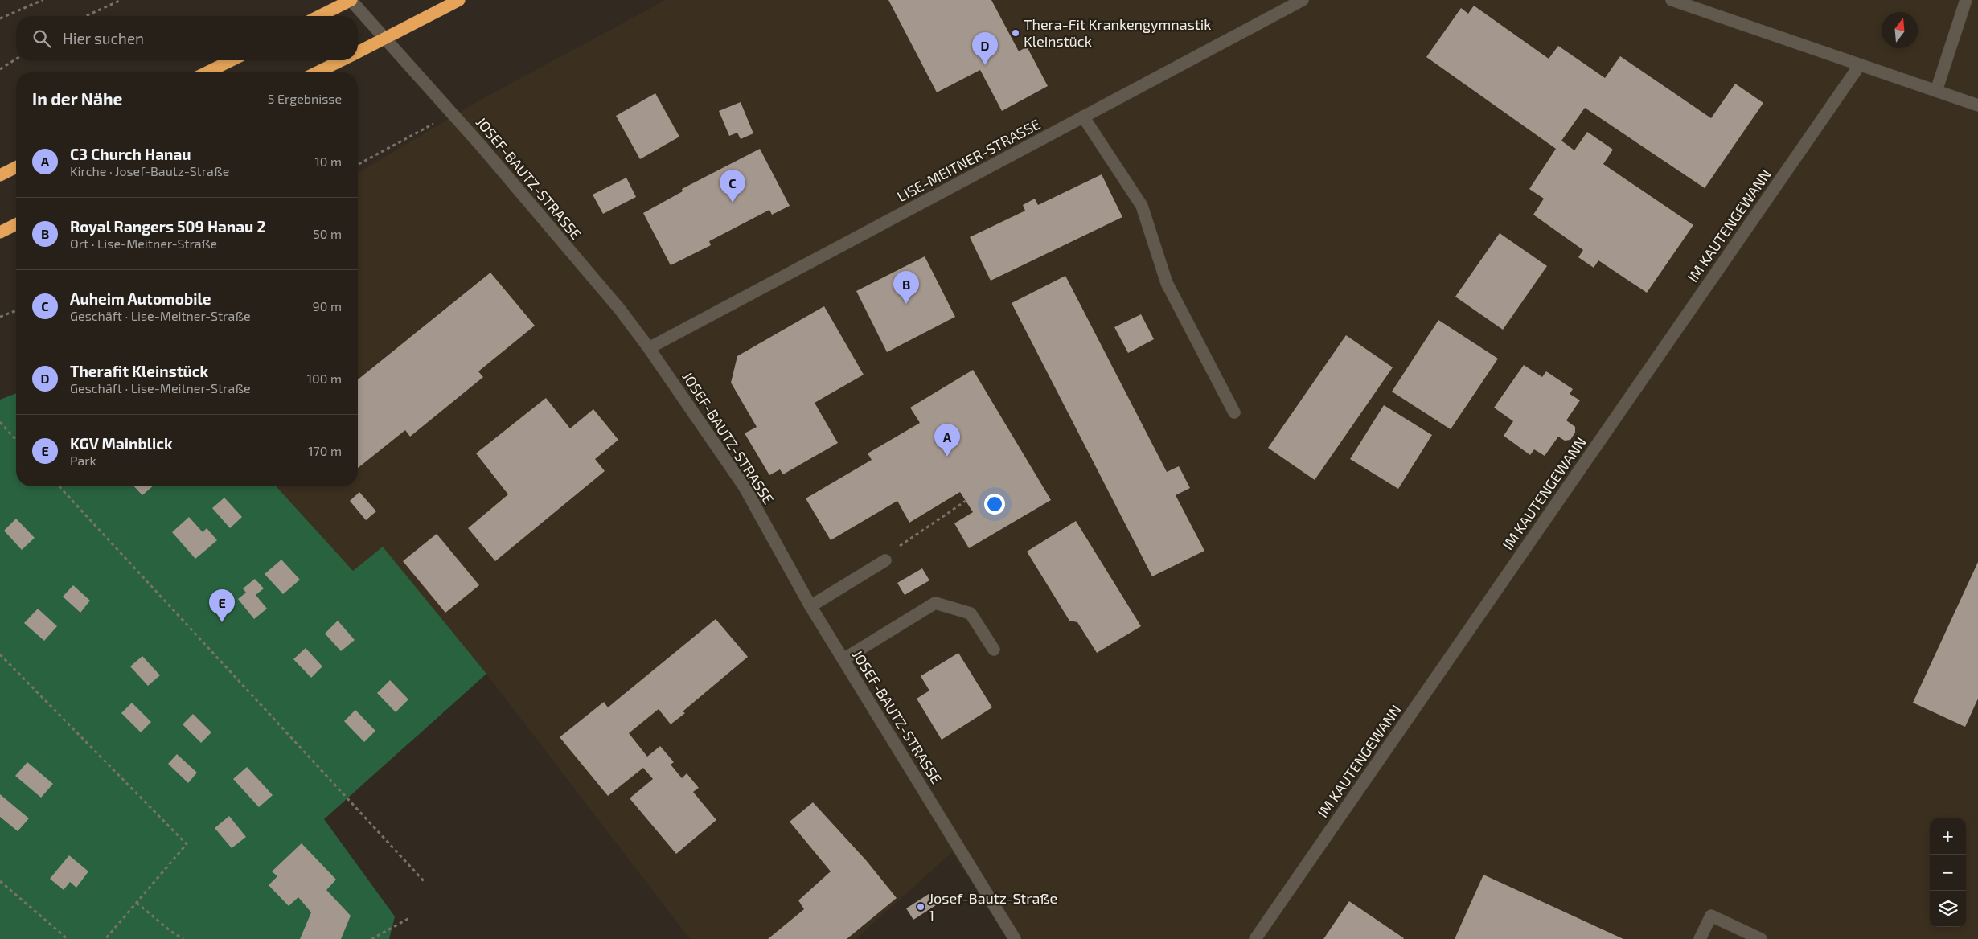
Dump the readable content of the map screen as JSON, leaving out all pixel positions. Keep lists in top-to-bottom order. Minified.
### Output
{"streets":{"street":["LISE-MEITNER-STRASSE","JOSEF-BAUTZ-STRASSE","IM KAUTENGEWANN"]},"crossings":[["LISE-MEITNER-STRASSE","JOSEF-BAUTZ-STRASSE"]],"places":["Thera-Fit Krankengymnastik Kleinstück","Josef-Bautz-Straße 1"],"north":"top","page":{"search":"Hier suchen","pins":["D","C","B","A","E"],"heading":["In der Nähe","5 Ergebnisse"],"list":[{"mark":"A","name":"C3 Church Hanau","note":"Kirche · Josef-Bautz-Straße","value":"10 m"},{"mark":"B","name":"Royal Rangers 509 Hanau 2","note":"Ort · Lise-Meitner-Straße","value":"50 m"},{"mark":"C","name":"Auheim Automobile","note":"Geschäft · Lise-Meitner-Straße","value":"90 m"},{"mark":"D","name":"Therafit Kleinstück","note":"Geschäft · Lise-Meitner-Straße","value":"100 m"},{"mark":"E","name":"KGV Mainblick","note":"Park","value":"170 m"}],"map_buttons":["+","−"]}}
